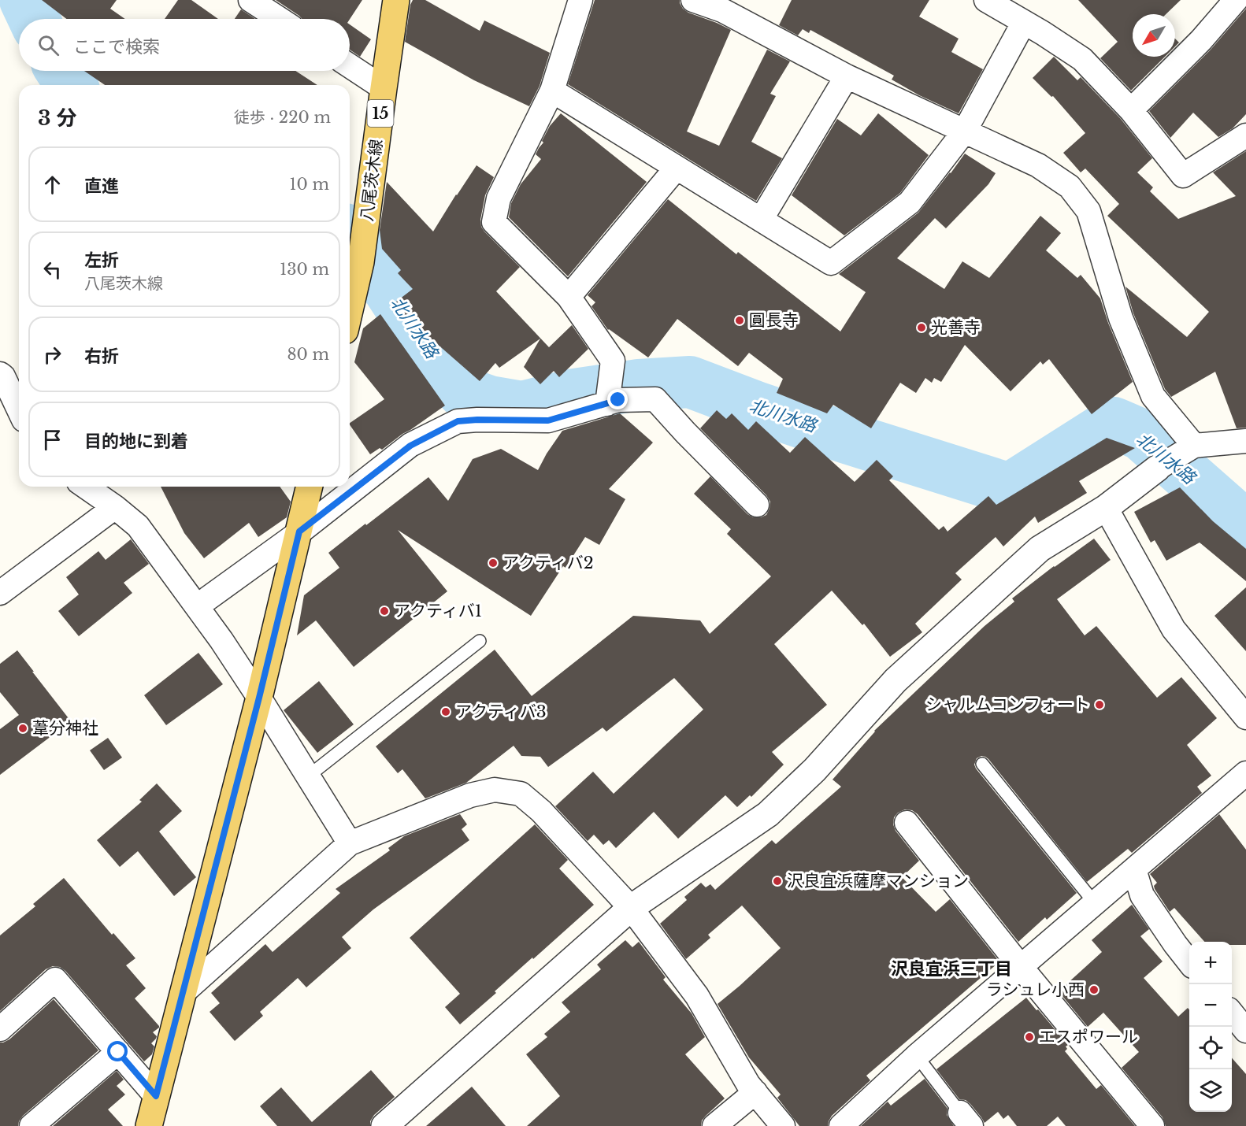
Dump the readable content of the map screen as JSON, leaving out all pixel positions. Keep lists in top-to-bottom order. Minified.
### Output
{"streets":{"main road":["15","八尾茨木線"]},"districts":["沢良宜浜三丁目"],"water":["北川水路"],"places":["圓長寺","光善寺","アクティバ2","アクティバ1","シャルムコンフォート","アクティバ3","葦分神社","沢良宜浜薩摩マンション","ラシュレ小西","エスポワール"],"north":"bottom left","page":{"search":"ここで検索","heading":["3 分","徒歩 · 220 m"],"list":[["直進","10 m"],["左折","八尾茨木線","130 m"],["右折","80 m"],"目的地に到着"],"map_buttons":["+","−"]}}
